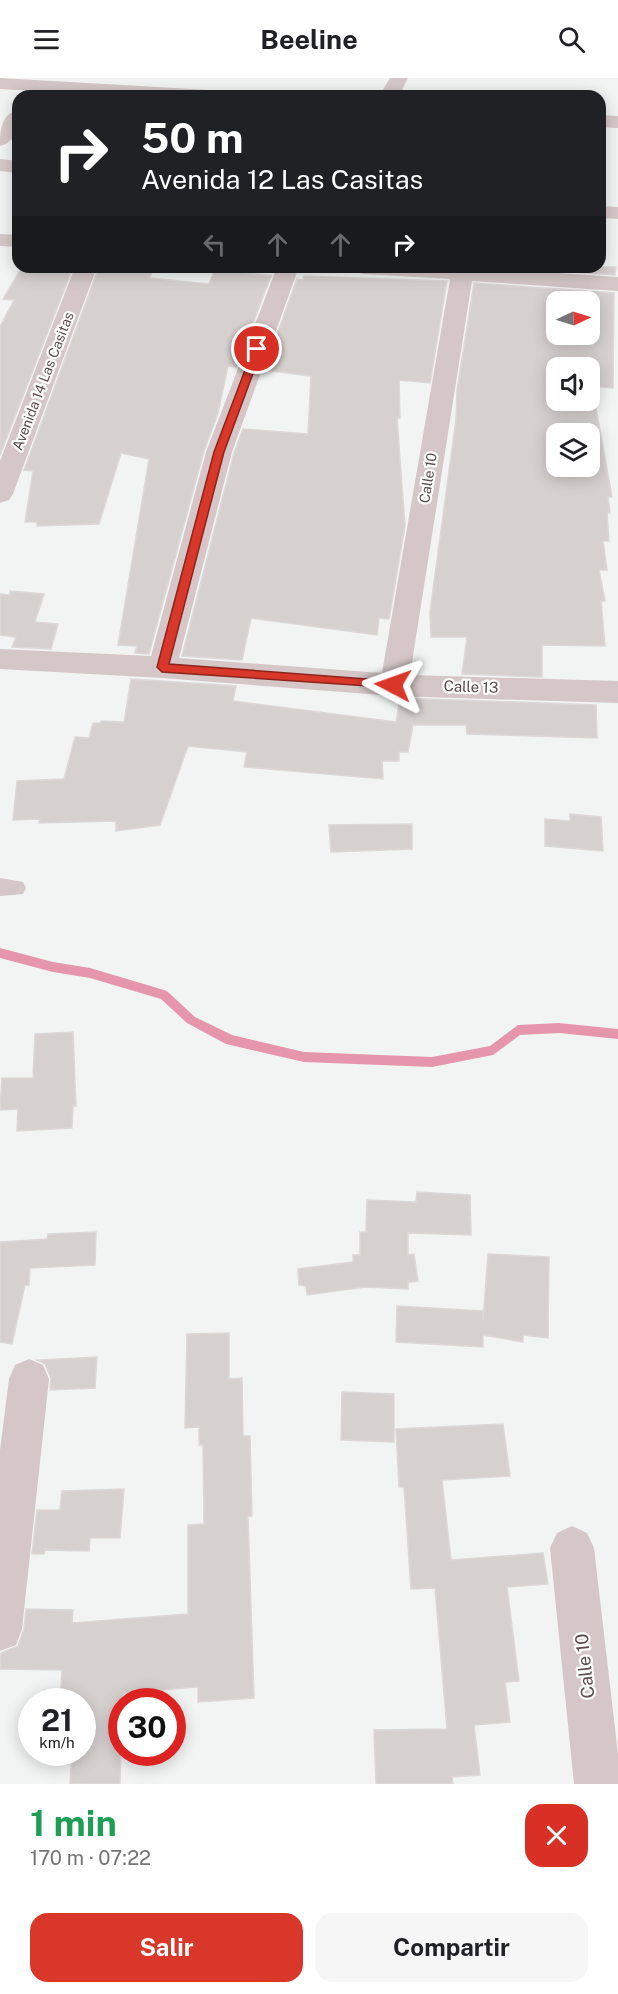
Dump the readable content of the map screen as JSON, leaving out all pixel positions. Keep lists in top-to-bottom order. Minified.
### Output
{"streets":{"street":["Avenida 14 Las Casitas","Calle 10","Calle 13"]},"crossings":[["Calle 10","Calle 13"]],"north":"right","page":{"header":"Beeline","turn":["50 m","Avenida 12 Las Casitas"],"speed":"21 km/h","limit":"30","heading":["1 min","170 m · 07:22"],"buttons":["Salir","Compartir"]}}
